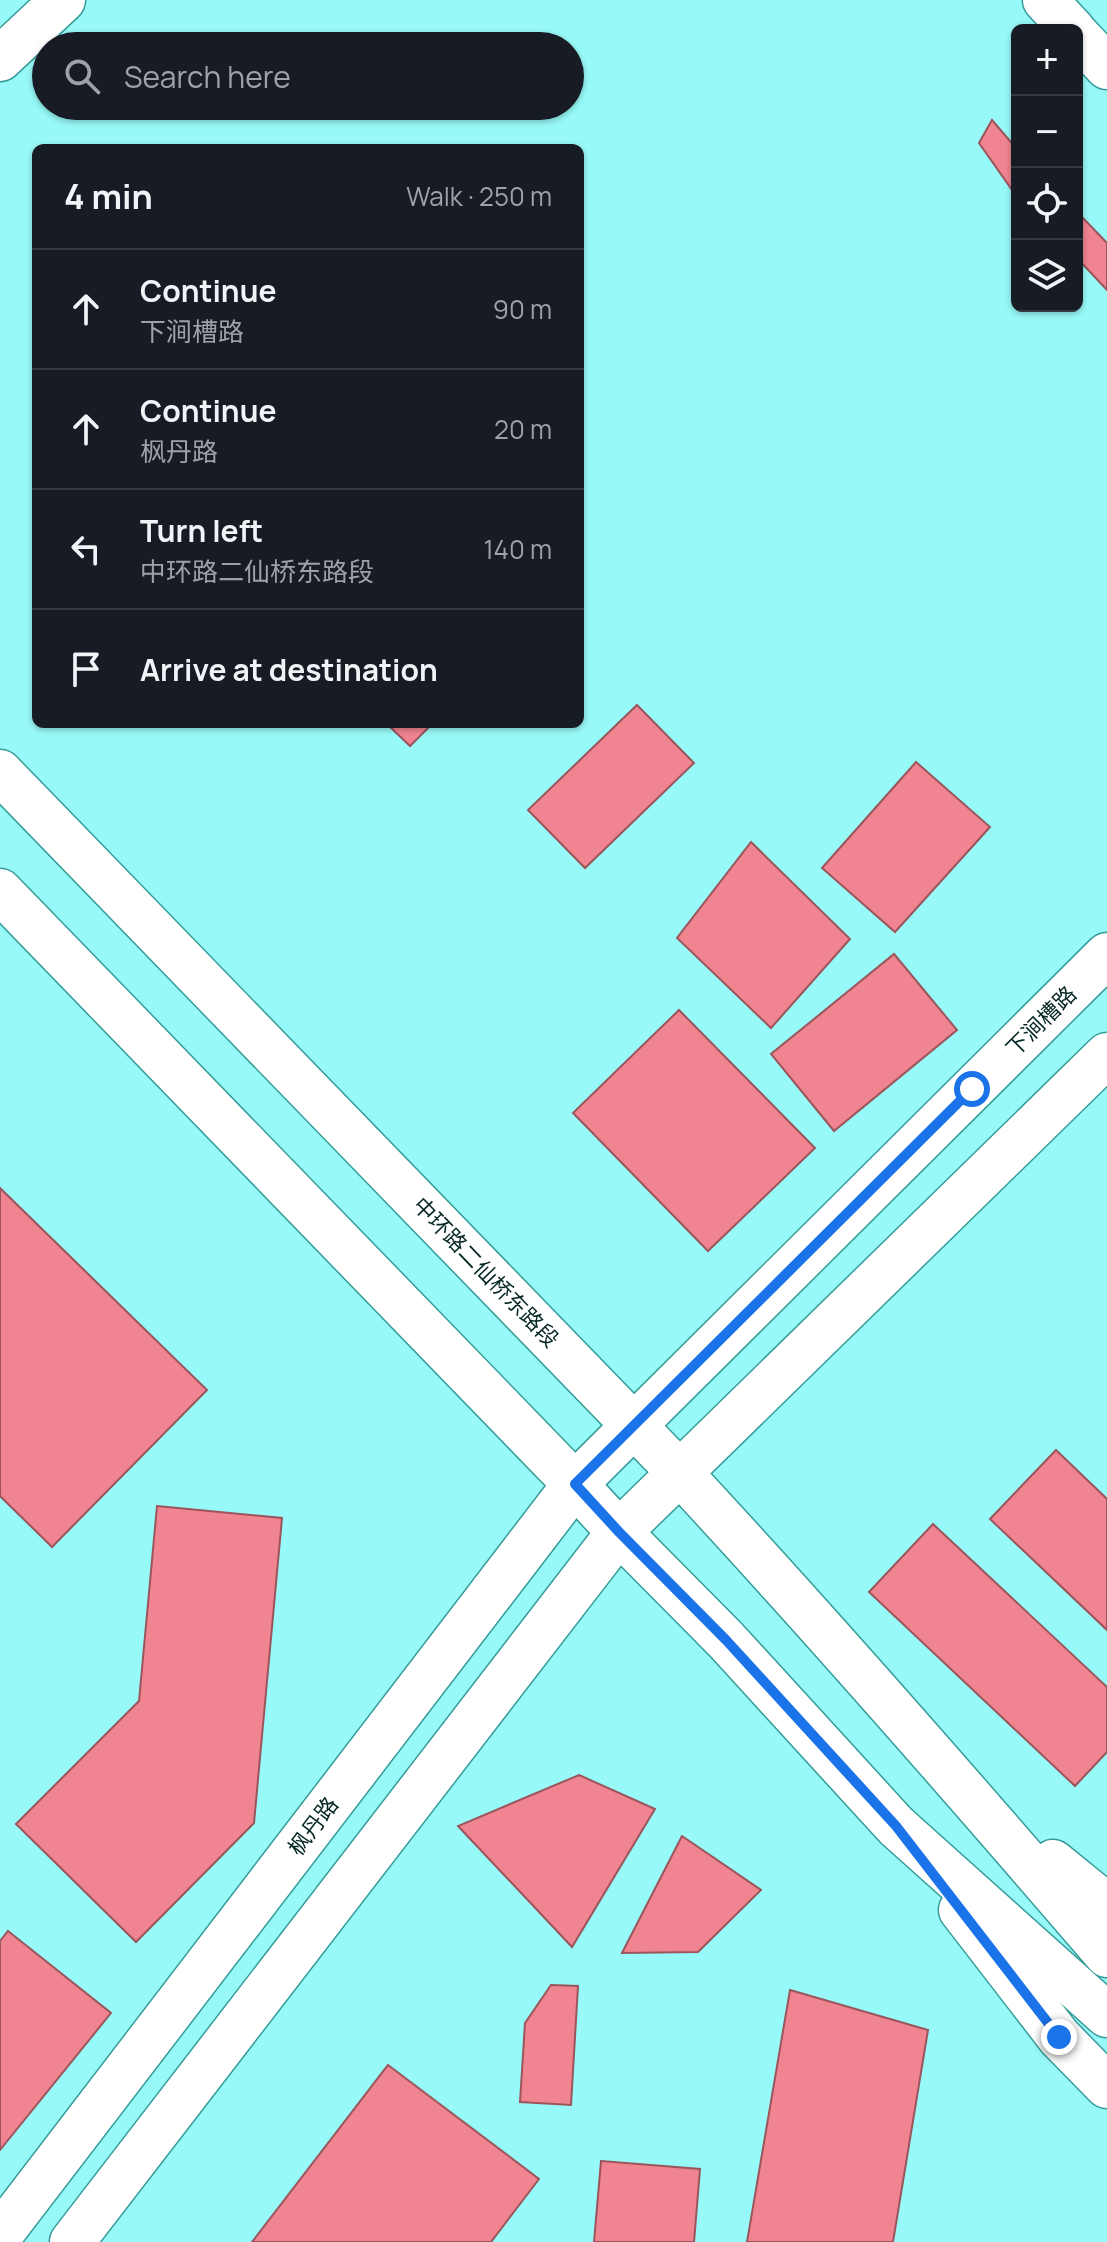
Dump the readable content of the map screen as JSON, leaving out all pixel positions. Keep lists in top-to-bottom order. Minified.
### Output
{"streets":{"main road":["下涧槽路","中环路二仙桥东路段","枫丹路"]},"crossings":[["下涧槽路","中环路二仙桥东路段"],["下涧槽路","枫丹路"],["中环路二仙桥东路段","枫丹路"]],"page":{"map_buttons":["+","−"],"search":"Search here","heading":["4 min","Walk · 250 m"],"list":[["Continue","下涧槽路","90 m"],["Continue","枫丹路","20 m"],["Turn left","中环路二仙桥东路段","140 m"],"Arrive at destination"]}}
